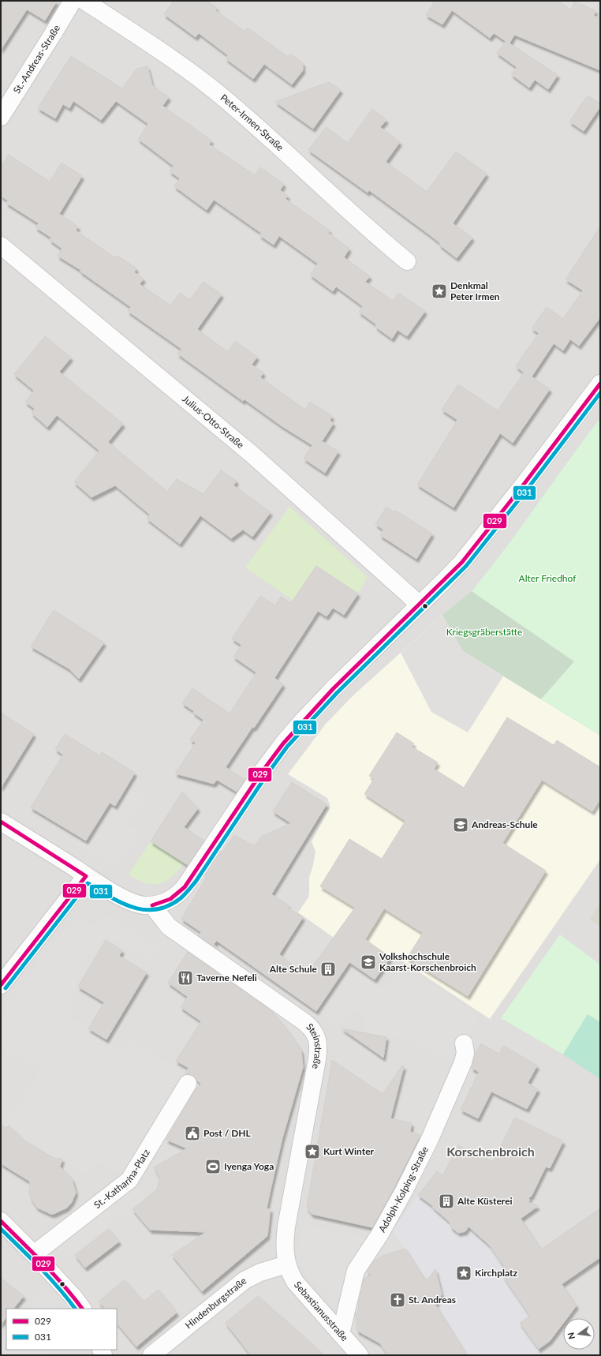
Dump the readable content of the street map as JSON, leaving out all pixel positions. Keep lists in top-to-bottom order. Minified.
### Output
{"streets":{"street":["St.-Andreas-Straße","Peter-Irmen-Straße","Julius-Otto-Straße","Steinstraße","St.-Katharina-Platz","Adolph-Kolping-Straße","Hindenburgstraße","Sebastianusstraße"]},"crossings":[["Steinstraße","Hindenburgstraße"],["Steinstraße","Sebastianusstraße"],["Adolph-Kolping-Straße","Sebastianusstraße"],["Hindenburgstraße","Sebastianusstraße"]],"districts":["Korschenbroich"],"parks":["Alter Friedhof","Kriegsgräberstätte"],"places":{"place":["Denkmal Peter Irmen","Kurt Winter","Kirchplatz"],"school or university":["Andreas-Schule","Volkshochschule Kaarst-Korschenbroich"],"building":["Alte Schule","Alte Küsterei"],"restaurant":["Taverne Nefeli"],"public building":["Post / DHL"],"sports":["Iyenga Yoga"],"church":["St. Andreas"]},"lines":["transit line 029","transit line 031"],"legend":["029","031"],"north":"left"}
